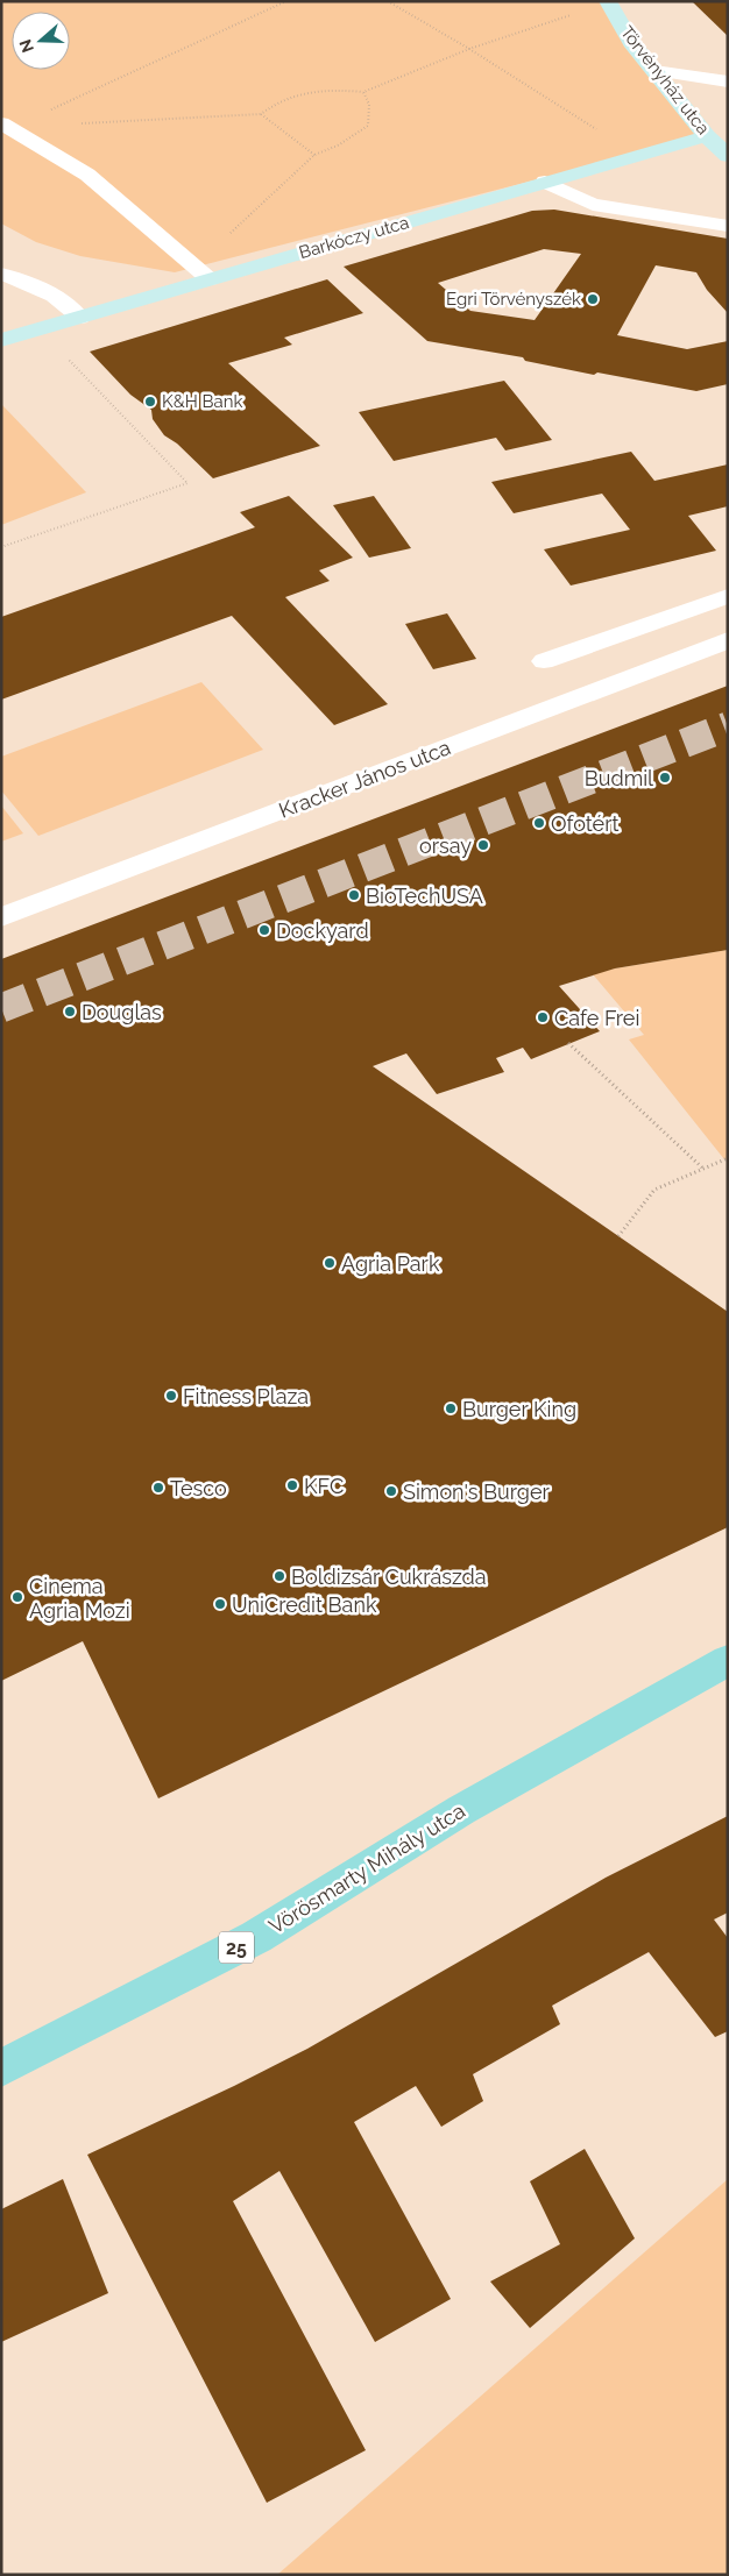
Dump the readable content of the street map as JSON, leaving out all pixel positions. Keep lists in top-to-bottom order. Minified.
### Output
{"streets":{"main road":["Vörösmarty Mihály utca","25"],"street":["Törvényház utca","Barkóczy utca","Kracker János utca"]},"crossings":[["Törvényház utca","Barkóczy utca"]],"places":["Egri Törvényszék","K&H Bank","Budmil","Ofotért","orsay","BioTechUSA","Dockyard","Douglas","Cafe Frei","Agria Park","Fitness Plaza","Burger King","KFC","Tesco","Simon's Burger","Boldizsár Cukrászda","Cinema Agria Mozi","UniCredit Bank"],"north":"left"}
